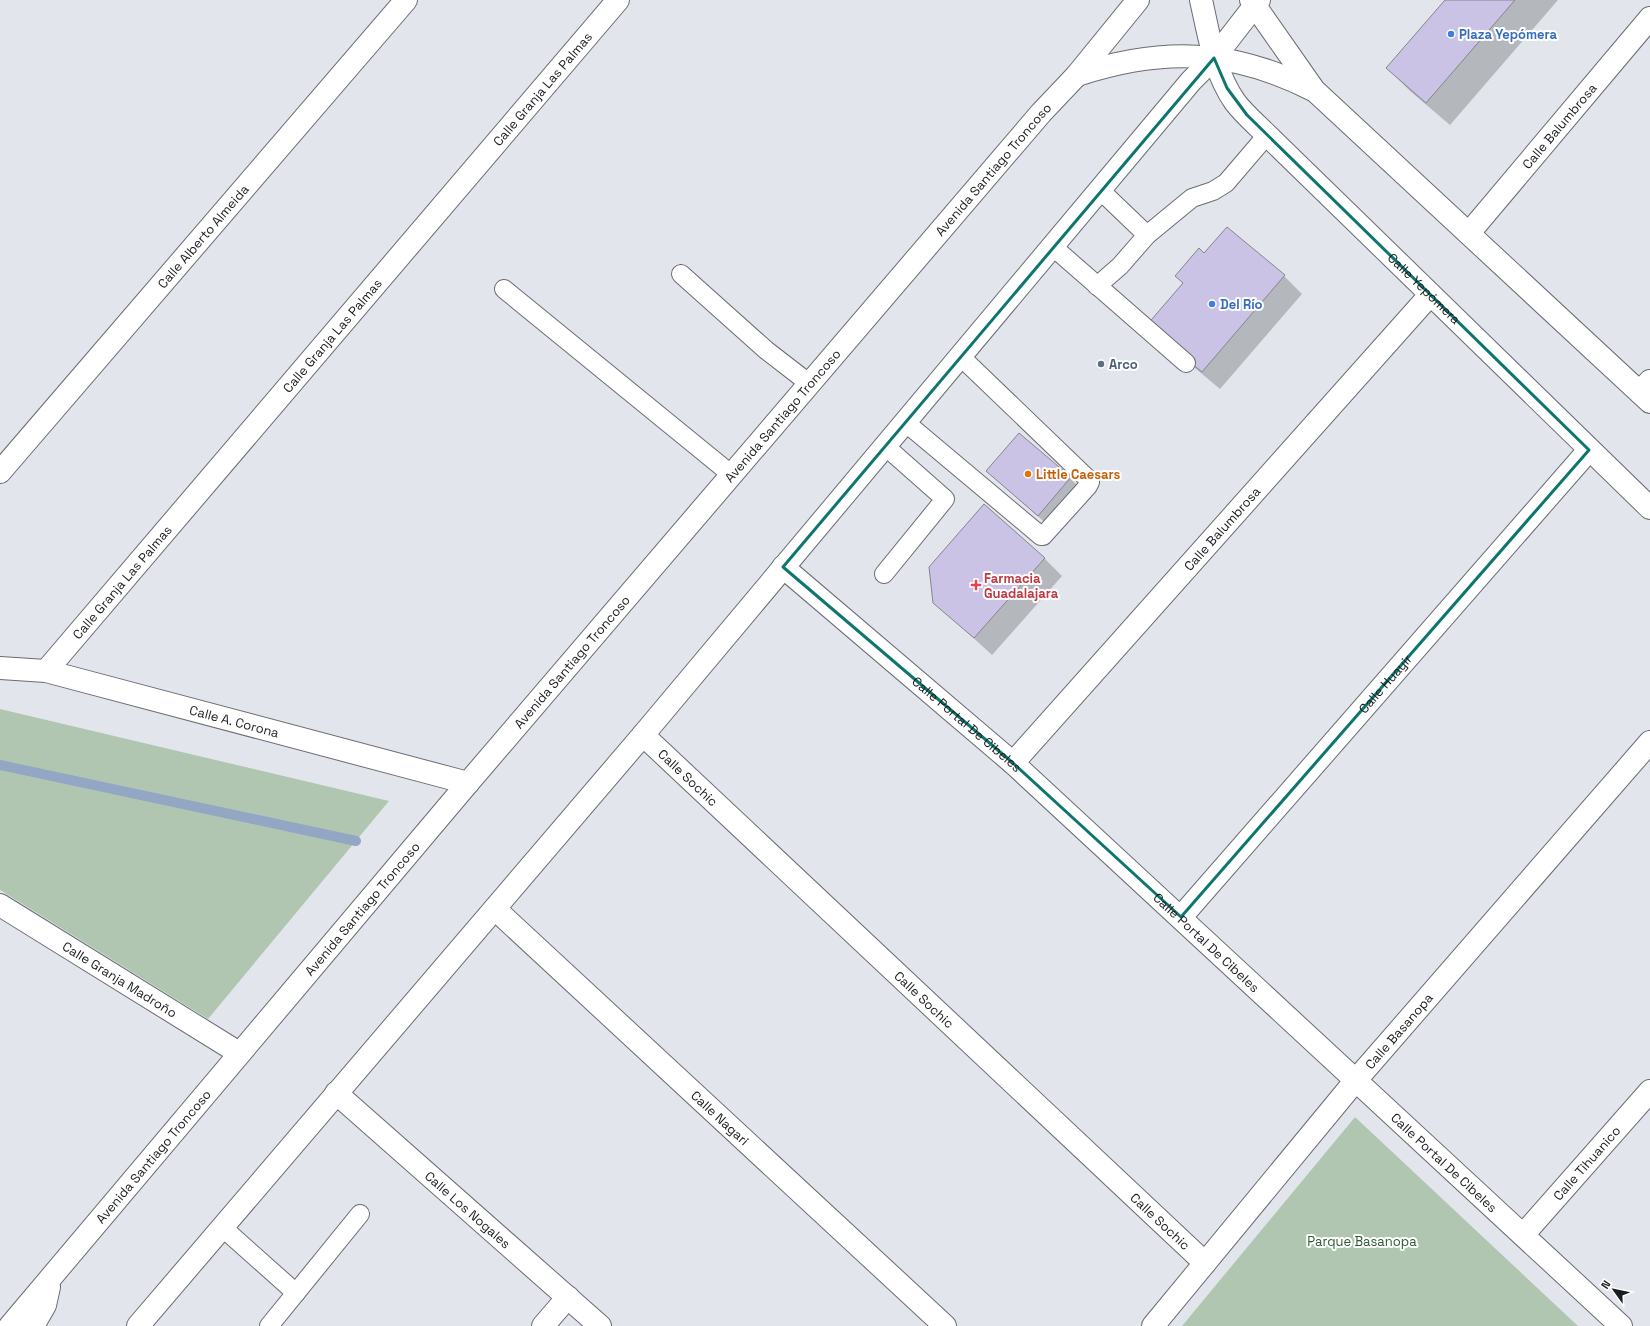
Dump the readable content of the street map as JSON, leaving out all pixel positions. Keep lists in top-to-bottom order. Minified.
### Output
{"streets":{"street":["Calle Granja Las Palmas","Calle Balumbrosa","Avenida Santiago Troncoso","Calle Alberto Almeida","Calle Yepómera","Calle Huayir","Calle A. Corona","Calle Portal De Cibeles","Calle Sochic","Calle Granja Madroño","Calle Basanopa","Calle Nagari","Calle Tihuanico","Calle Los Nogales"]},"crossings":[["Calle Granja Las Palmas","Calle A. Corona"],["Calle Balumbrosa","Calle Yepómera"],["Calle Balumbrosa","Calle Portal De Cibeles"],["Avenida Santiago Troncoso","Calle A. Corona"],["Avenida Santiago Troncoso","Calle Granja Madroño"],["Calle Yepómera","Calle Huayir"],["Calle Huayir","Calle Portal De Cibeles"],["Calle Portal De Cibeles","Calle Basanopa"],["Calle Portal De Cibeles","Calle Tihuanico"],["Calle Sochic","Calle Basanopa"]],"parks":["Parque Basanopa"],"places":{"other":["Plaza Yepómera","Del Río","Arco","Little Caesars"],"health":["Farmacia Guadalajara"]},"north":"top left"}
